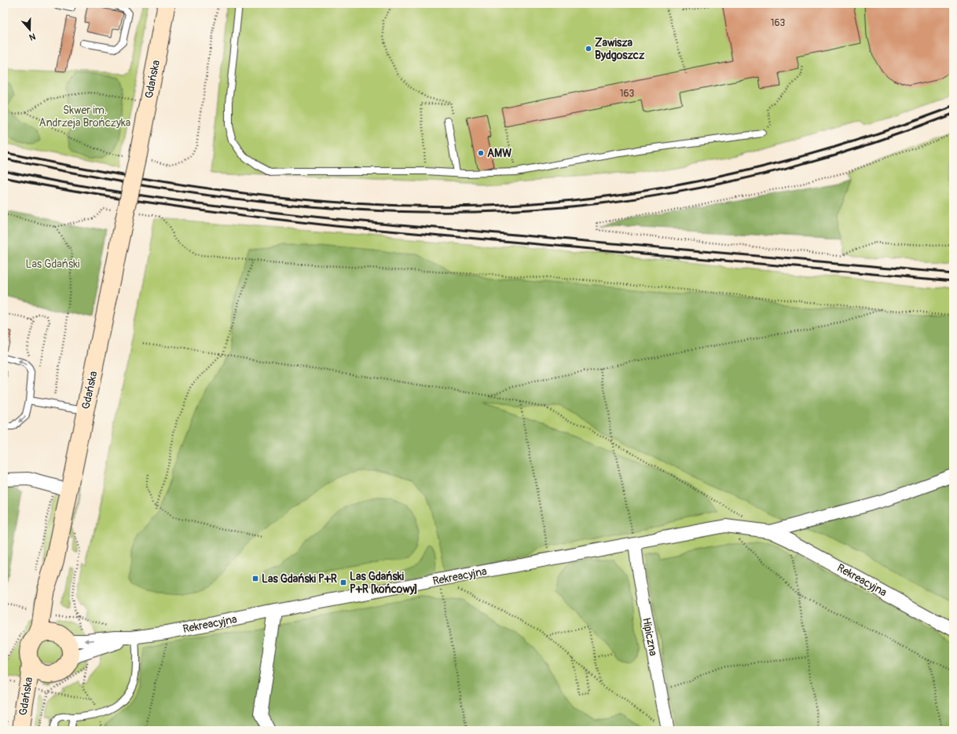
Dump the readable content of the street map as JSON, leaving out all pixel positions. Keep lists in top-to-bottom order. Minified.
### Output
{"streets":{"main road":["Gdańska"],"street":["Rekreacyjna","Hipiczna"]},"crossings":[["Gdańska","Rekreacyjna"],["Rekreacyjna","Hipiczna"]],"parks":["Skwer im. Andrzeja Brończyka","Las Gdański"],"places":{"other":["Zawisza Bydgoszcz","AMW"],"transit":["Las Gdański P+R","Las Gdański P+R [końcowy]"]},"house_numbers":["163","163"],"north":"bottom"}
